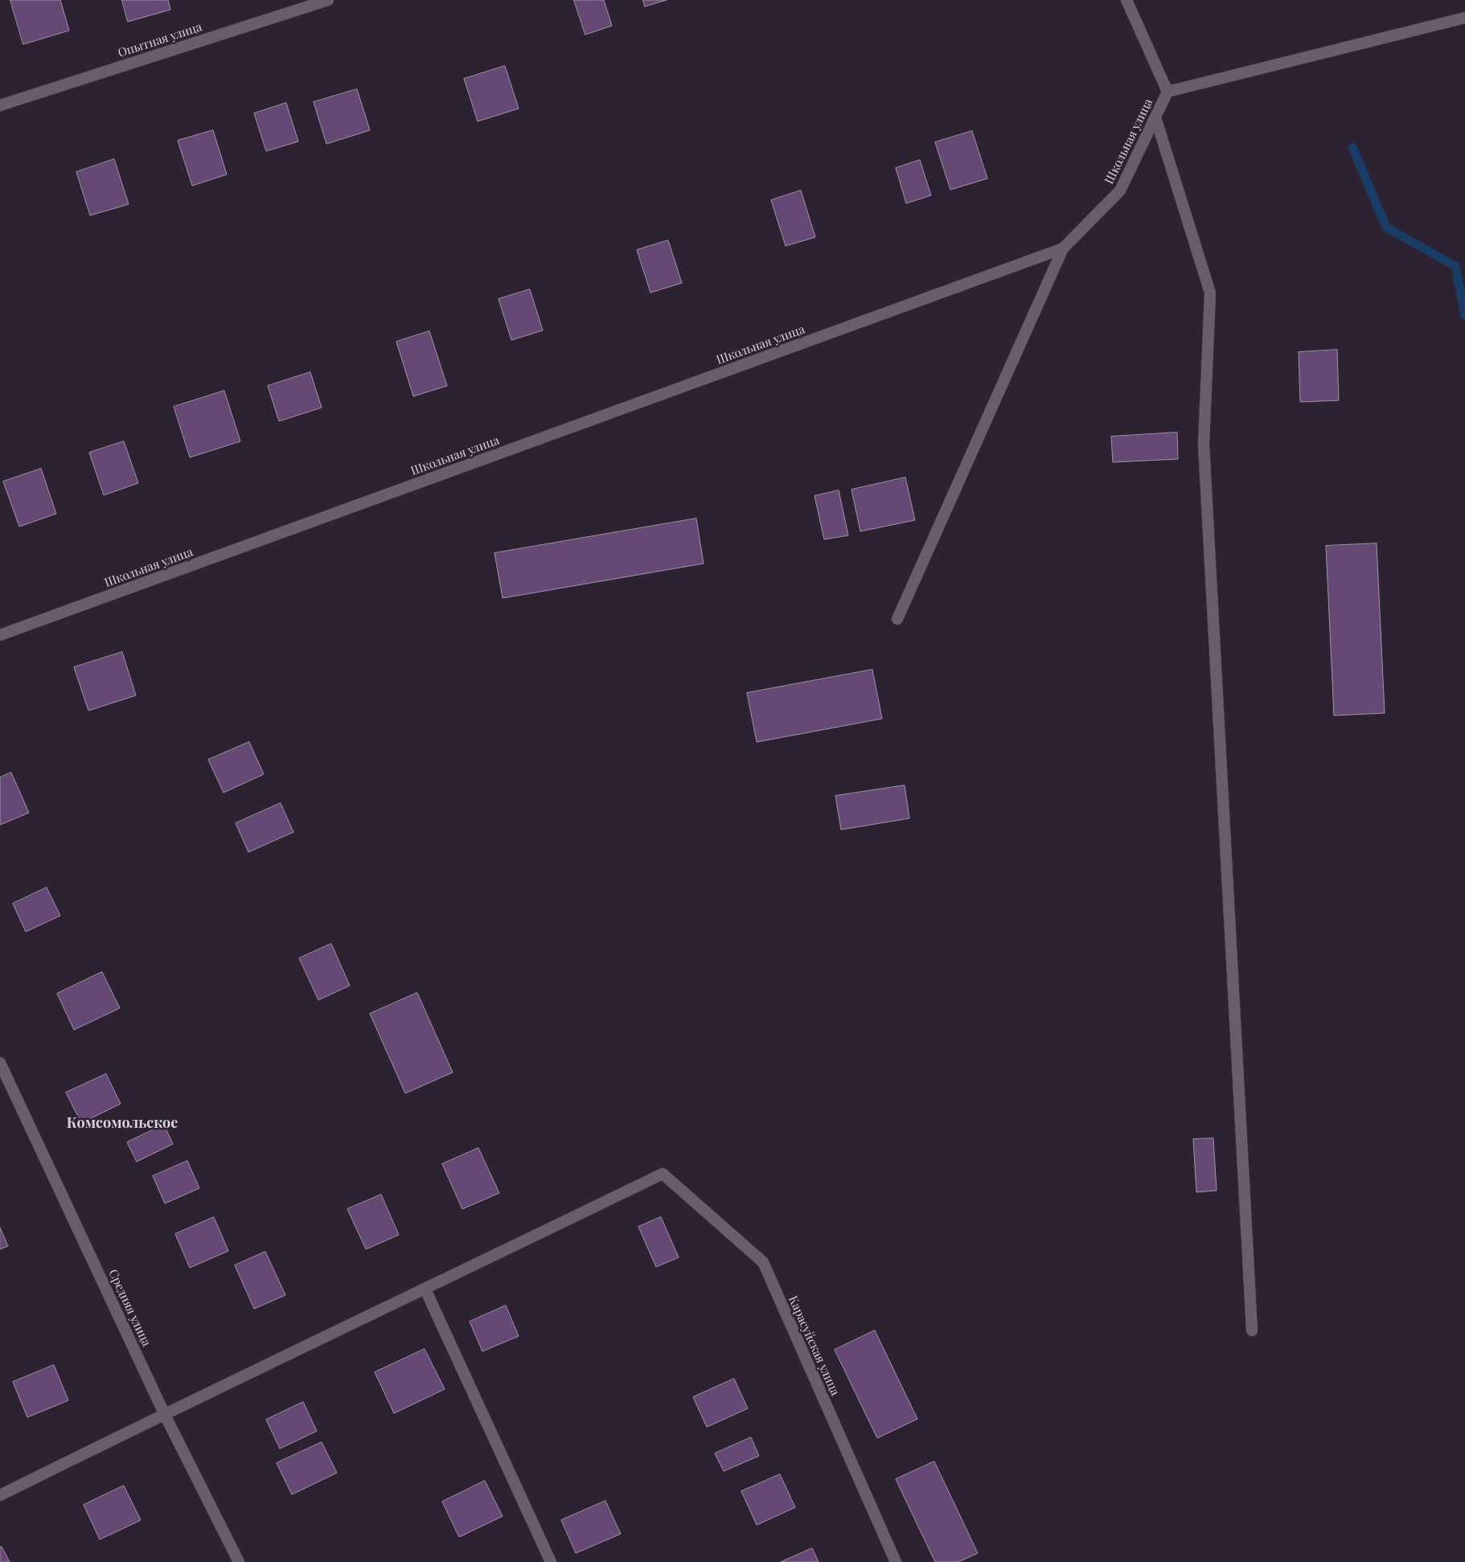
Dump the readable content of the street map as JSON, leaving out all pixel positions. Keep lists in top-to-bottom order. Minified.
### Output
{"streets":{"street":["Опытная улица","Школьная улица","Средняя улица","Карасуйская улица"]},"districts":["Комсомольское"]}
